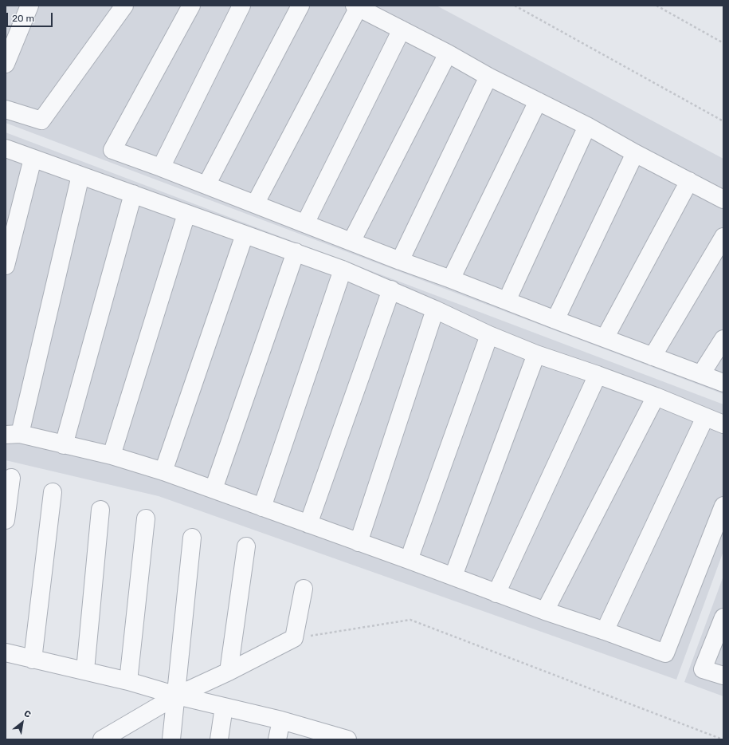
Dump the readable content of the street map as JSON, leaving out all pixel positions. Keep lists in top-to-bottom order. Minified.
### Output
{"scale_bar":"20 m","north":"top right"}
